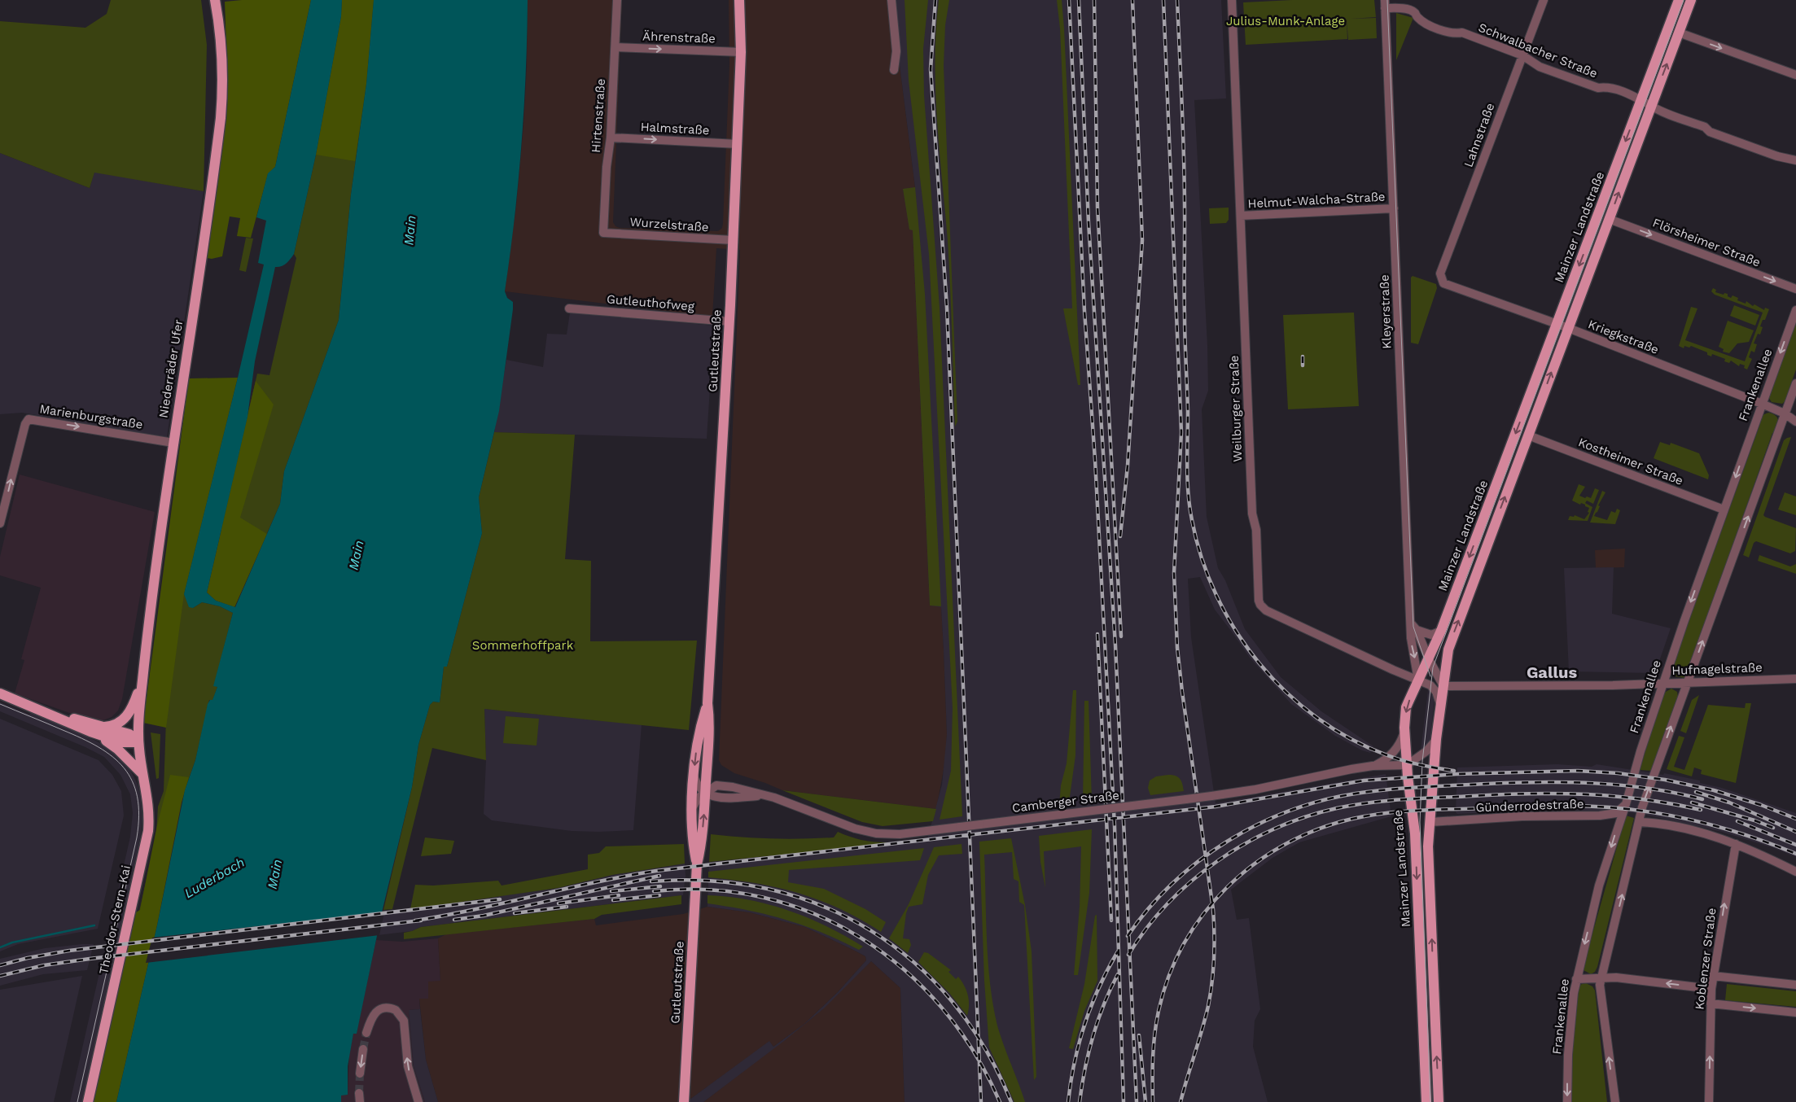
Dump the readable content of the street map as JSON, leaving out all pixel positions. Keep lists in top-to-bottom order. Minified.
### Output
{"streets":{"main road":["Mainzer Landstraße","Gutleutstraße","Niederräder Ufer","Theodor-Stern-Kai"],"street":["Ährenstraße","Schwalbacher Straße","Hirtenstraße","Halmstraße","Lahnstraße","Helmut-Walcha-Straße","Wurzelstraße","Flörsheimer Straße","Gutleuthofweg","Kleyerstraße","Kriegkstraße","Frankenallee","Weilburger Straße","Marienburgstraße","Kostheimer Straße","Hufnagelstraße","Camberger Straße","Günderrodestraße","Koblenzer Straße"]},"crossings":[["Ährenstraße","Hirtenstraße"],["Ährenstraße","Gutleutstraße"],["Schwalbacher Straße","Lahnstraße"],["Schwalbacher Straße","Mainzer Landstraße"],["Schwalbacher Straße","Kleyerstraße"],["Hirtenstraße","Halmstraße"],["Hirtenstraße","Wurzelstraße"],["Halmstraße","Gutleutstraße"],["Lahnstraße","Kriegkstraße"],["Helmut-Walcha-Straße","Kleyerstraße"],["Helmut-Walcha-Straße","Weilburger Straße"],["Wurzelstraße","Gutleutstraße"],["Mainzer Landstraße","Flörsheimer Straße"],["Mainzer Landstraße","Kleyerstraße"],["Mainzer Landstraße","Kriegkstraße"],["Mainzer Landstraße","Weilburger Straße"],["Mainzer Landstraße","Kostheimer Straße"],["Mainzer Landstraße","Hufnagelstraße"],["Mainzer Landstraße","Camberger Straße"],["Mainzer Landstraße","Günderrodestraße"],["Gutleuthofweg","Gutleutstraße"],["Kleyerstraße","Weilburger Straße"],["Kleyerstraße","Hufnagelstraße"],["Kriegkstraße","Frankenallee"],["Niederräder Ufer","Marienburgstraße"],["Niederräder Ufer","Theodor-Stern-Kai"],["Frankenallee","Kostheimer Straße"],["Frankenallee","Hufnagelstraße"],["Frankenallee","Günderrodestraße"]],"one_way":["Ährenstraße","Halmstraße","Flörsheimer Straße","Koblenzer Straße"],"districts":["Gallus"],"water":["Main","Luderbach"],"parks":["Julius-Munk-Anlage","Sommerhoffpark"]}
